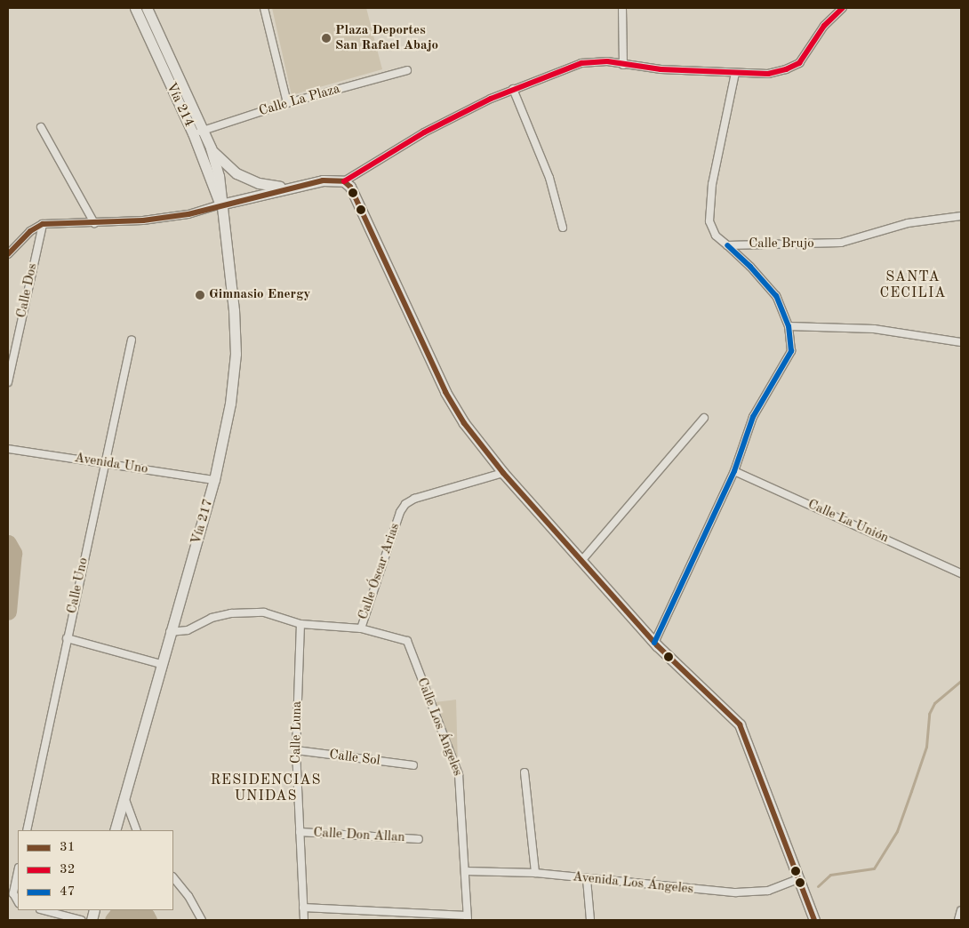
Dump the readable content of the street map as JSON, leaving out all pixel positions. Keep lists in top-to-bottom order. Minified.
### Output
{"streets":{"main road":["Vía 214","Vía 217"],"street":["Calle La Plaza","Calle Brujo","Calle Dos","Avenida Uno","Calle La Unión","Calle Óscar Arias","Calle Uno","Calle Los Ángeles","Calle Luna","Calle Sol","Calle Don Allan","Avenida Los Ángeles"]},"crossings":[["Calle La Plaza","Vía 214"],["Vía 214","Vía 217"],["Avenida Uno","Vía 217"],["Avenida Uno","Calle Uno"],["Vía 217","Calle Óscar Arias"],["Calle Óscar Arias","Calle Los Ángeles"],["Calle Óscar Arias","Calle Luna"],["Calle Los Ángeles","Avenida Los Ángeles"],["Calle Luna","Calle Sol"],["Calle Luna","Calle Don Allan"]],"districts":["SANTA CECILIA","RESIDENCIAS UNIDAS"],"places":["Plaza Deportes San Rafael Abajo","Gimnasio Energy"],"lines":["transit line 32","transit line 31","transit line 47"],"legend":["31","32","47"]}
